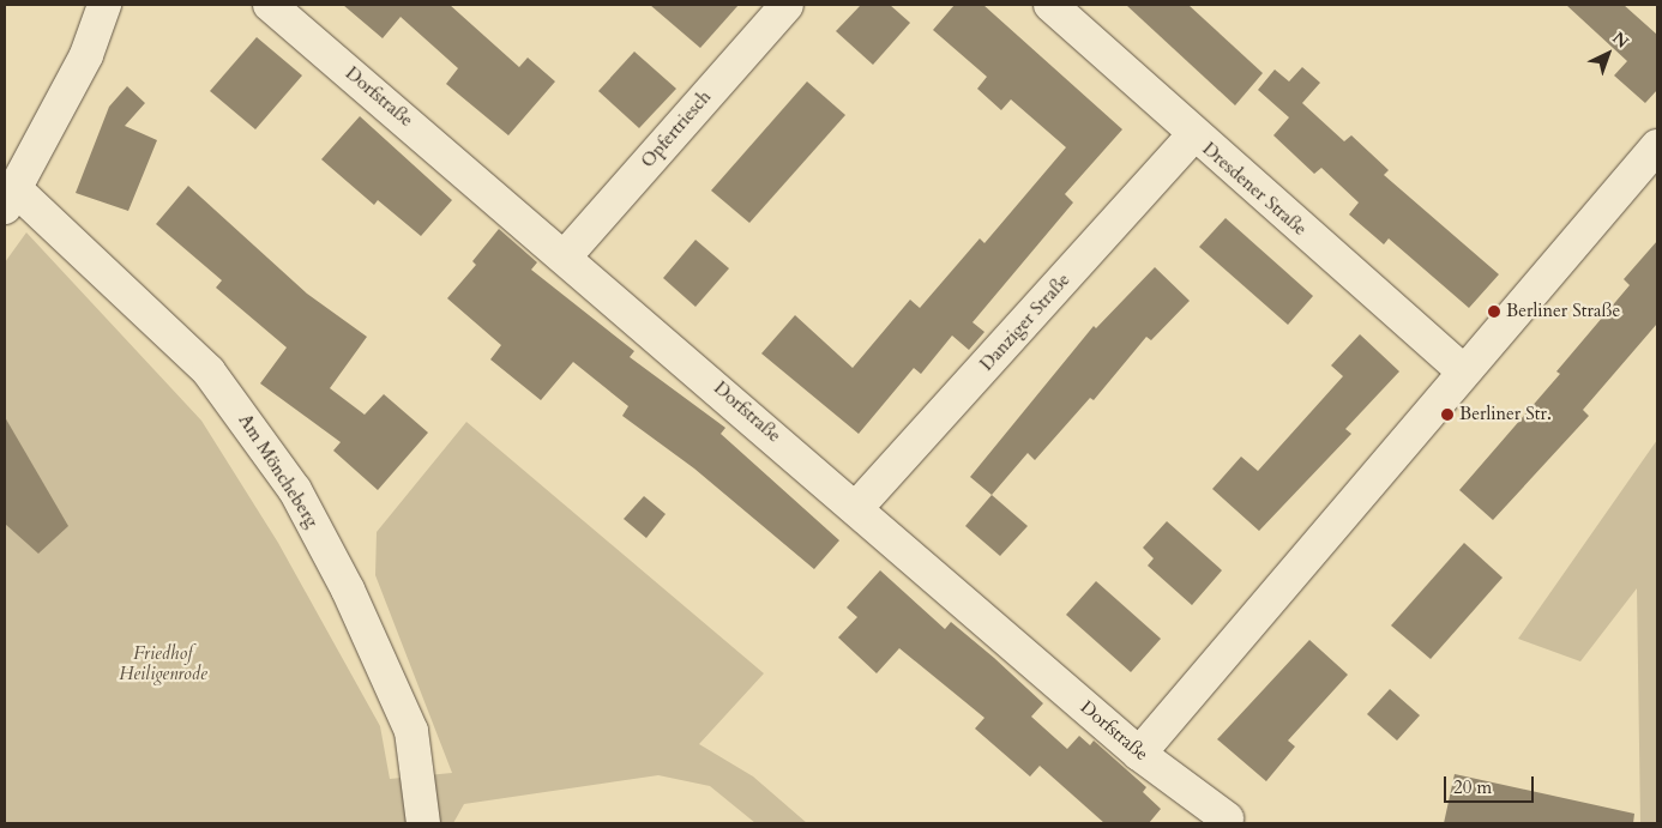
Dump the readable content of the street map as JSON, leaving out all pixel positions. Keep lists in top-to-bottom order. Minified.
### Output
{"streets":{"street":["Dorfstraße","Opfertriesch","Dresdener Straße","Danziger Straße","Am Möncheberg"]},"crossings":[["Dorfstraße","Opfertriesch"],["Dorfstraße","Danziger Straße"],["Dresdener Straße","Danziger Straße"]],"parks":["Friedhof Heiligenrode"],"places":["Berliner Straße","Berliner Str."],"scale_bar":"20 m","north":"top right"}
